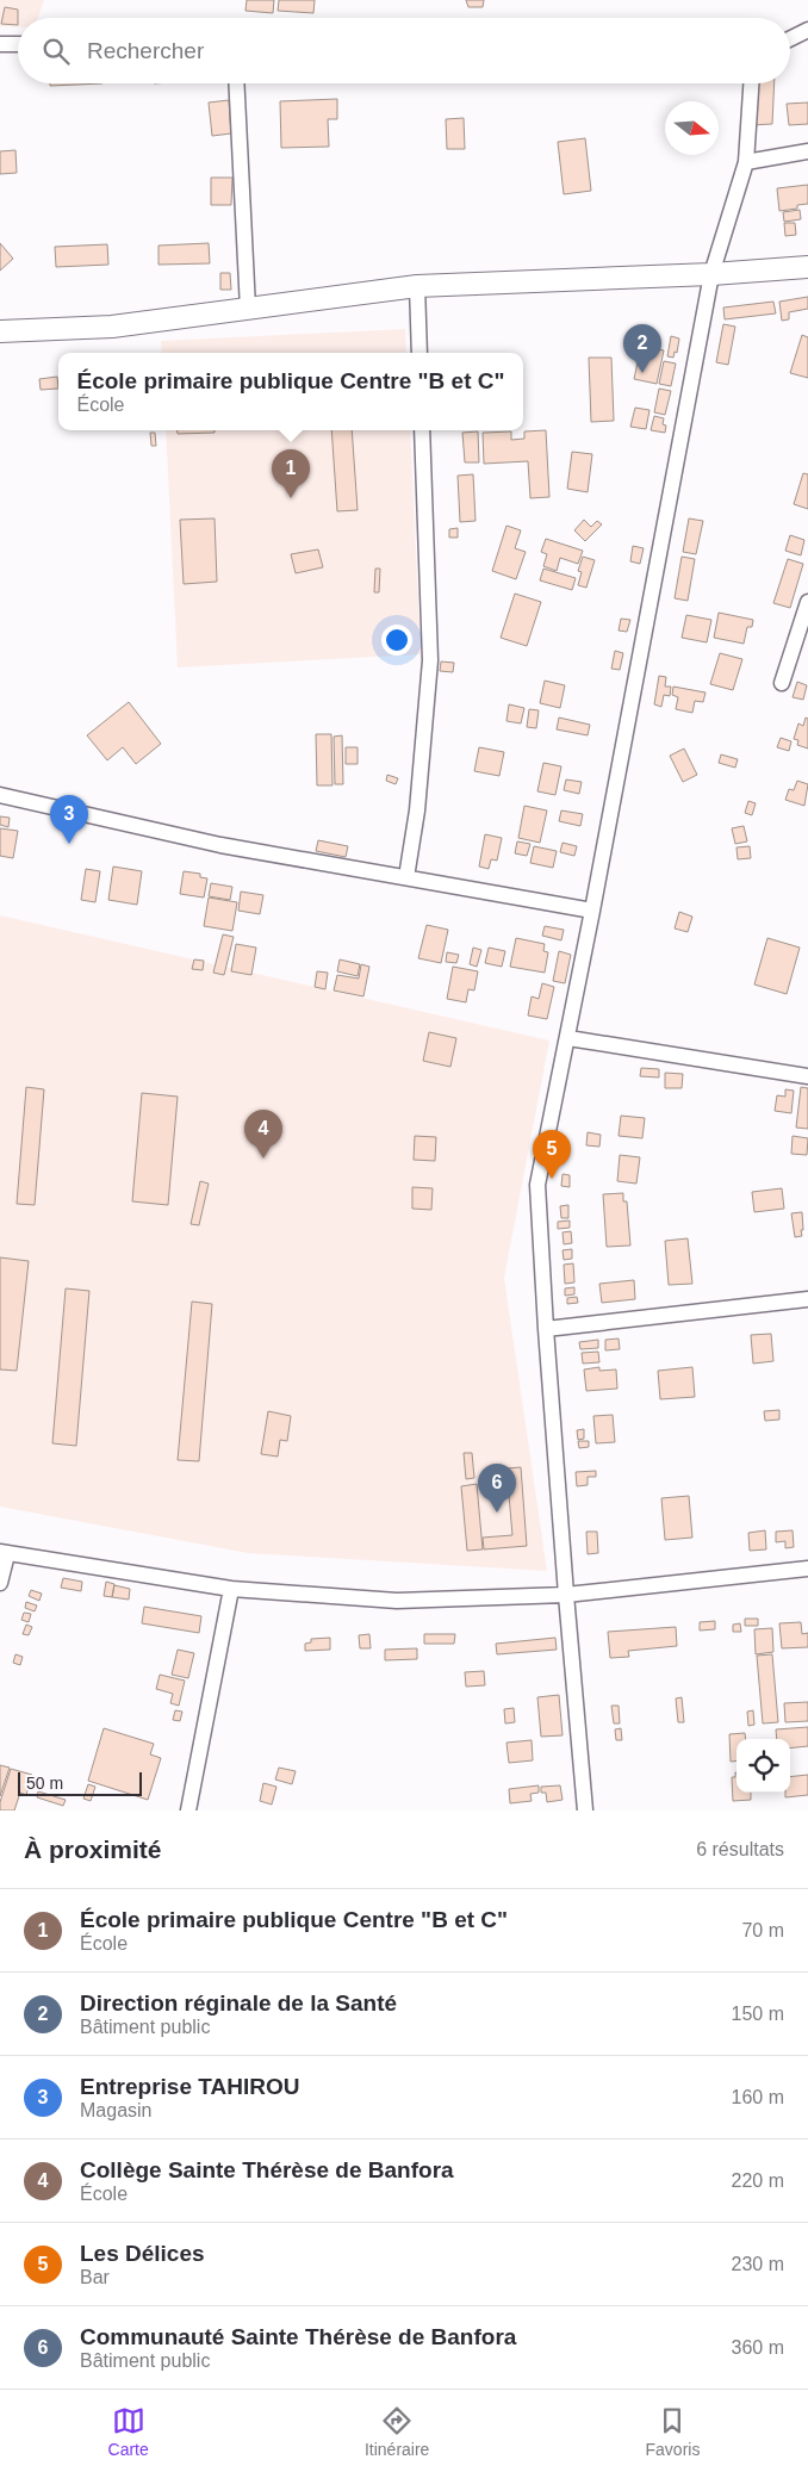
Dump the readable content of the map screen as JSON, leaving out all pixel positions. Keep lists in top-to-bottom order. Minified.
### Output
{"scale_bar":"50 m","north":"right","page":{"search":"Rechercher","pins":["2","1","3","4","5","6"],"popup":["École primaire publique Centre \"B et C\"","École"],"scale":"50 m","heading":["À proximité","6 résultats"],"list":[{"mark":"1","name":"École primaire publique Centre \"B et C\"","note":"École","value":"70 m"},{"mark":"2","name":"Direction réginale de la Santé","note":"Bâtiment public","value":"150 m"},{"mark":"3","name":"Entreprise TAHIROU","note":"Magasin","value":"160 m"},{"mark":"4","name":"Collège Sainte Thérèse de Banfora","note":"École","value":"220 m"},{"mark":"5","name":"Les Délices","note":"Bar","value":"230 m"},{"mark":"6","name":"Communauté Sainte Thérèse de Banfora","note":"Bâtiment public","value":"360 m"}],"nav":["Carte","Itinéraire","Favoris"]}}
